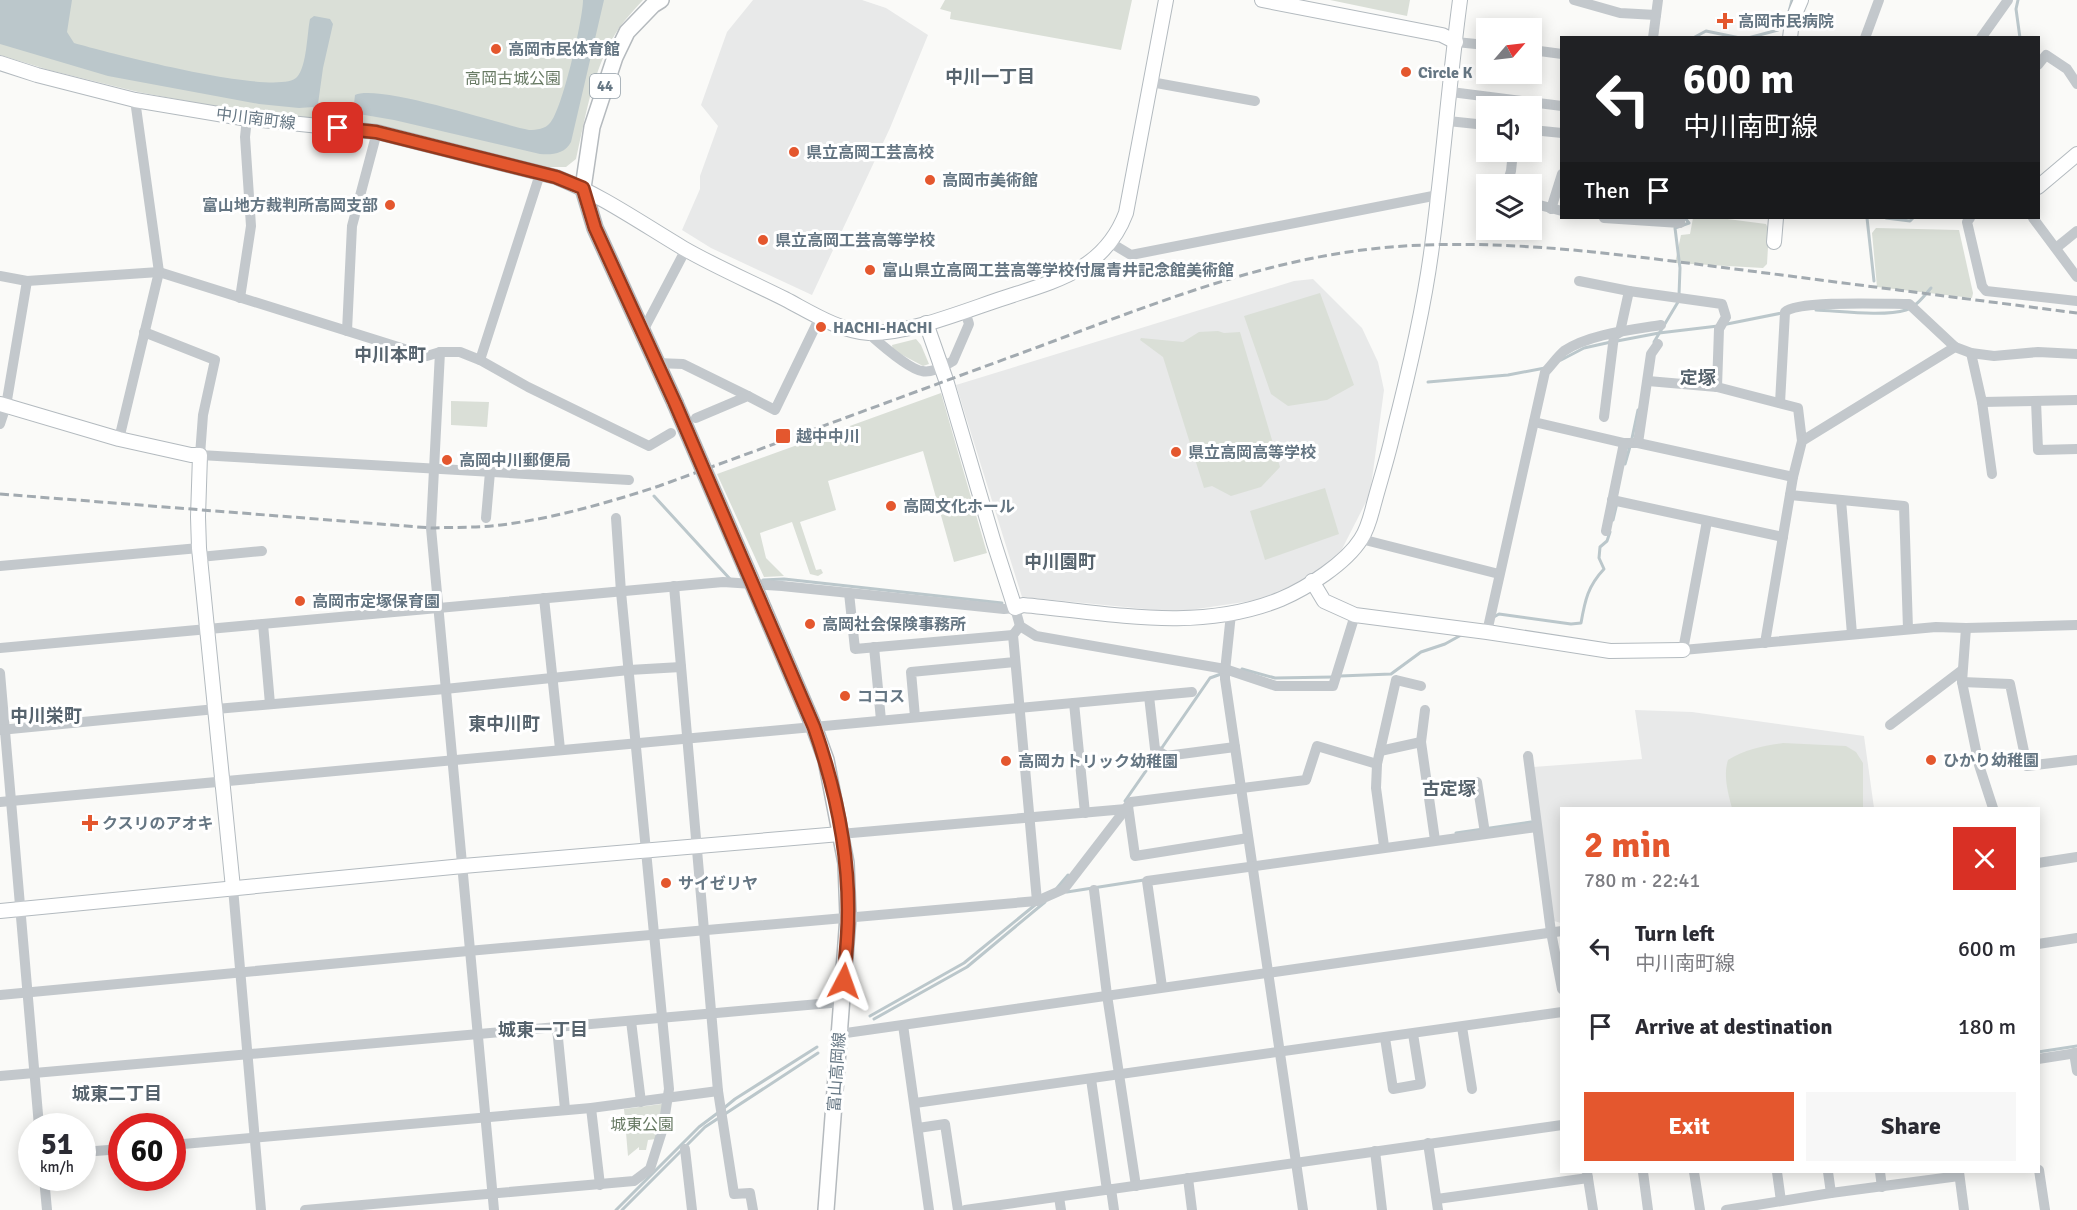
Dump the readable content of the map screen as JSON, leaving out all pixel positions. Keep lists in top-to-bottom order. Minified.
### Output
{"streets":{"main road":["44","富山高岡線"],"street":["中川南町線"]},"crossings":[["中川南町線","富山高岡線"]],"districts":["中川一丁目","中川本町","定塚","中川園町","中川栄町","東中川町","古定塚","城東一丁目","城東二丁目"],"parks":["高岡古城公園","城東公園"],"places":{"health":["高岡市民病院","クスリのアオキ"],"other":["高岡市民体育館","Circle K","県立高岡工芸高校","高岡市美術館","富山地方裁判所高岡支部","県立高岡工芸高等学校","富山県立高岡工芸高等学校付属青井記念館美術館","HACHI-HACHI","県立高岡高等学校","高岡中川郵便局","高岡文化ホール","高岡市定塚保育園","高岡社会保険事務所","ココス","ひかり幼稚園","高岡カトリック幼稚園","サイゼリヤ"],"transit":["越中中川"]},"north":"top right","page":{"turn":["600 m","中川南町線"],"then":"Then","heading":["2 min","780 m · 22:41"],"list":[{"name":"Turn left","note":"中川南町線","value":"600 m"},{"name":"Arrive at destination","value":"180 m"}],"buttons":["Exit","Share"],"speed":"51 km/h","limit":"60"}}
